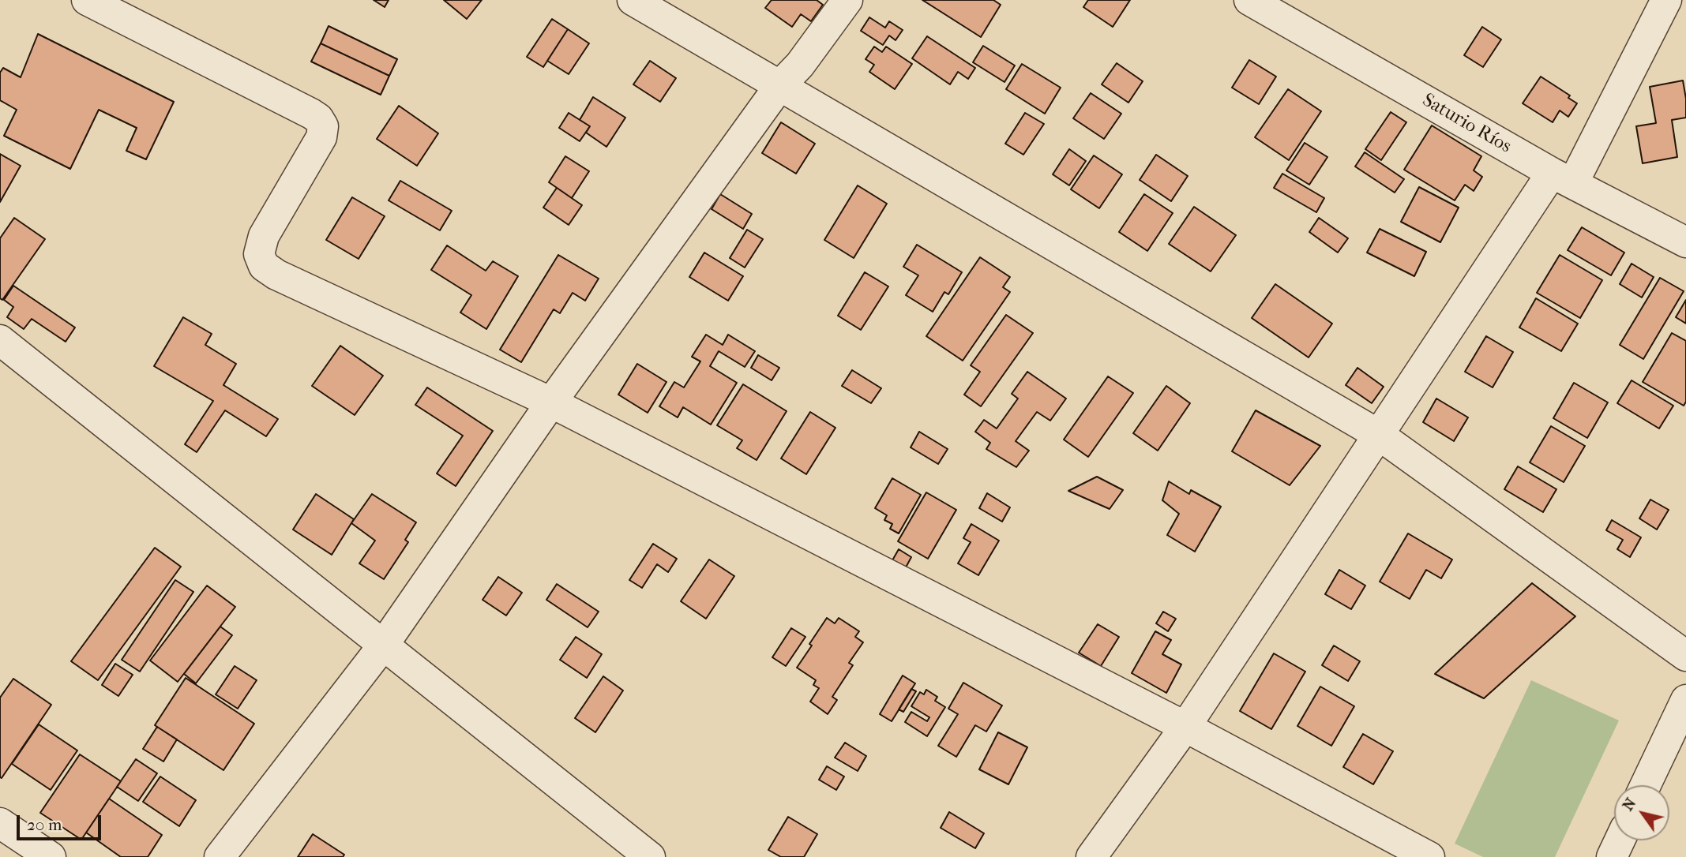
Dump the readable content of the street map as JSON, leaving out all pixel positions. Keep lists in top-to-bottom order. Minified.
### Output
{"streets":{"street":["Saturio Ríos"]},"scale_bar":"20 m","north":"top left"}
